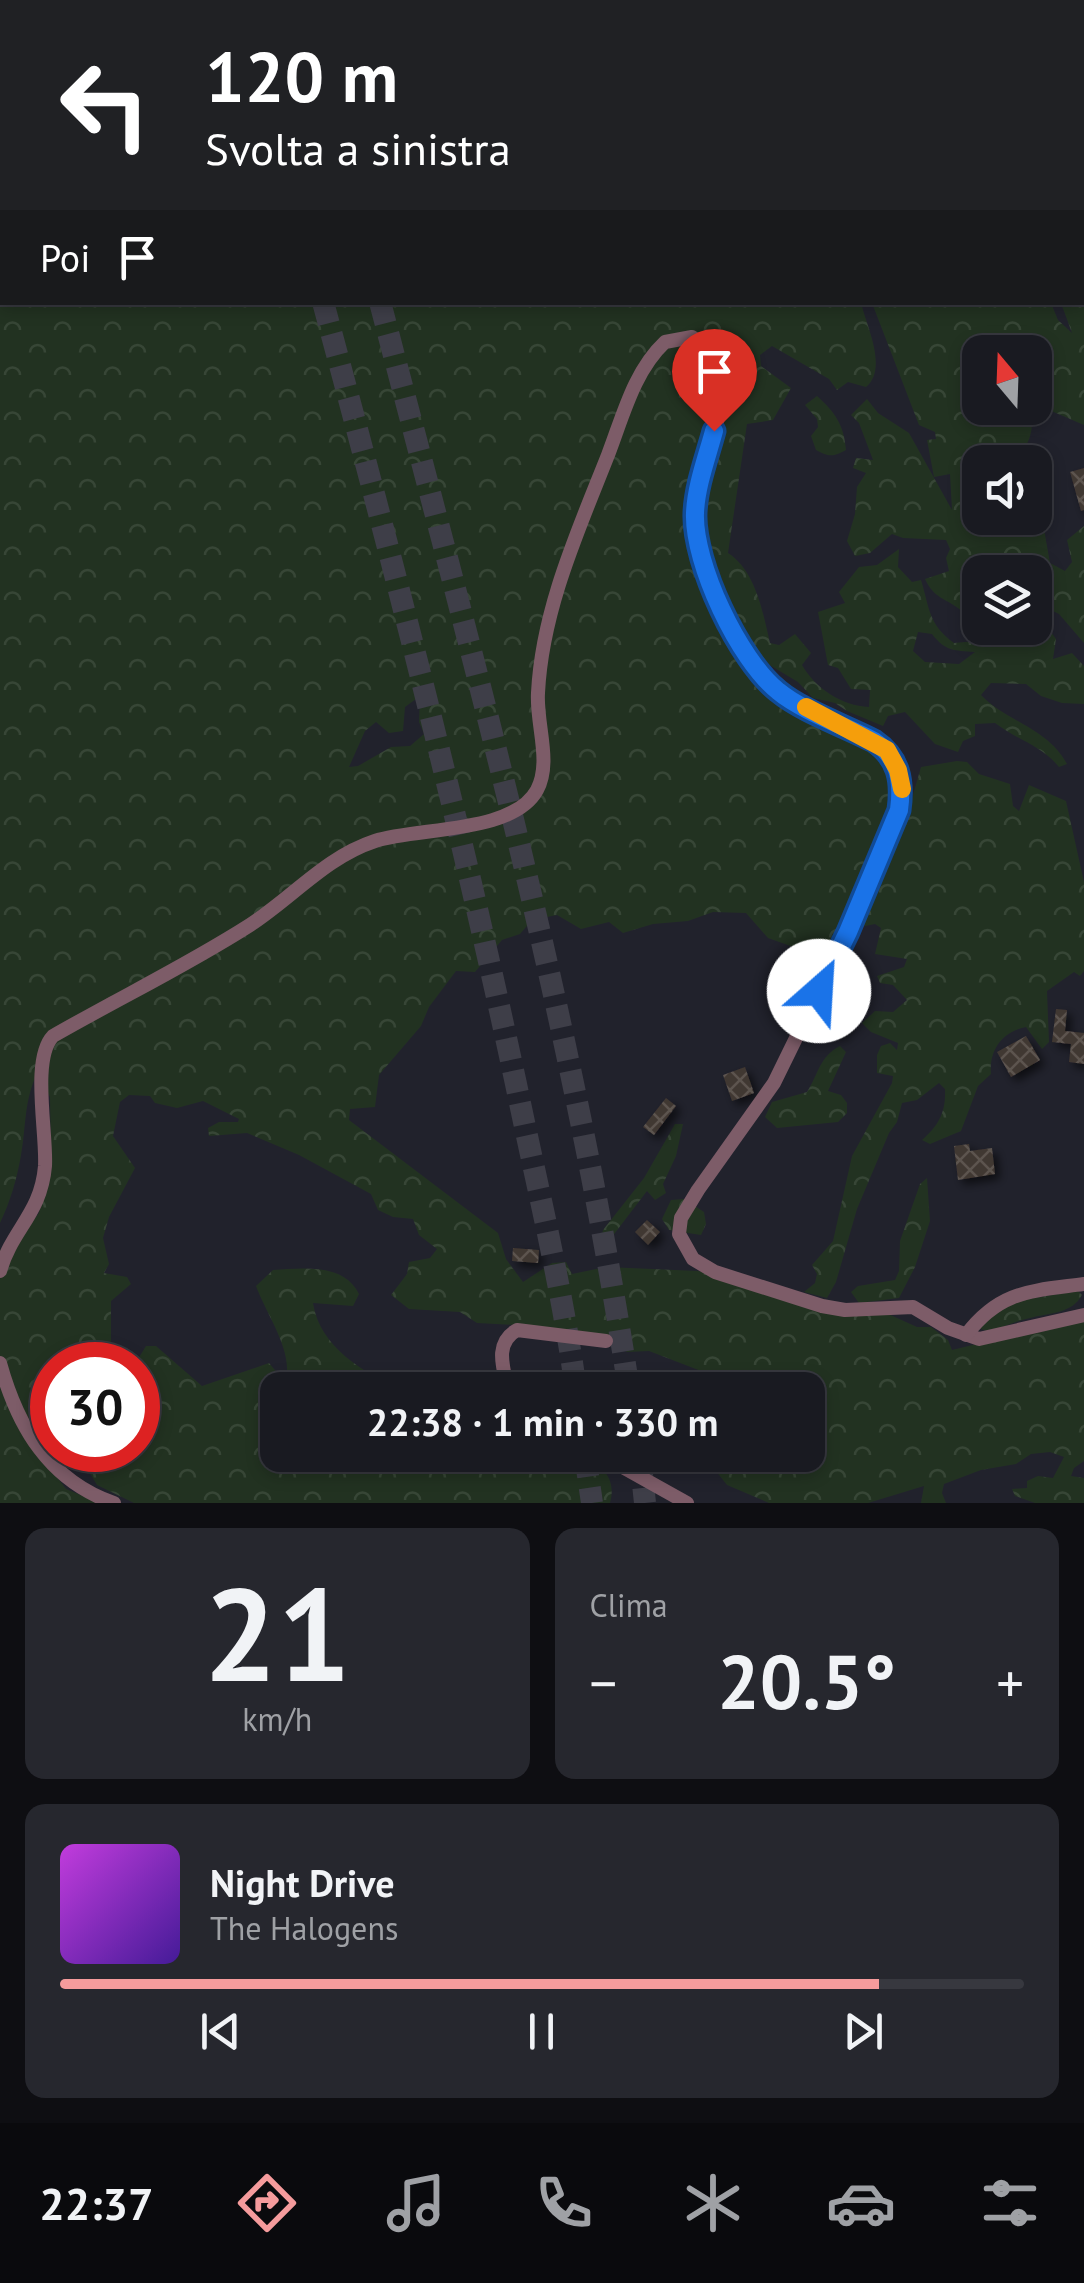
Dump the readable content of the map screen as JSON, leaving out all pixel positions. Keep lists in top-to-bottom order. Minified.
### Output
{"north":"top","page":{"turn":["120 m","Svolta a sinistra"],"then":"Poi","limit":"30","trip":"22:38 · 1 min · 330 m","tile":[["21","km/h"],"Clima"],"heat":["−","20.5°","+"],"song":["Night Drive","The Halogens"],"tabs":"22:37"}}
